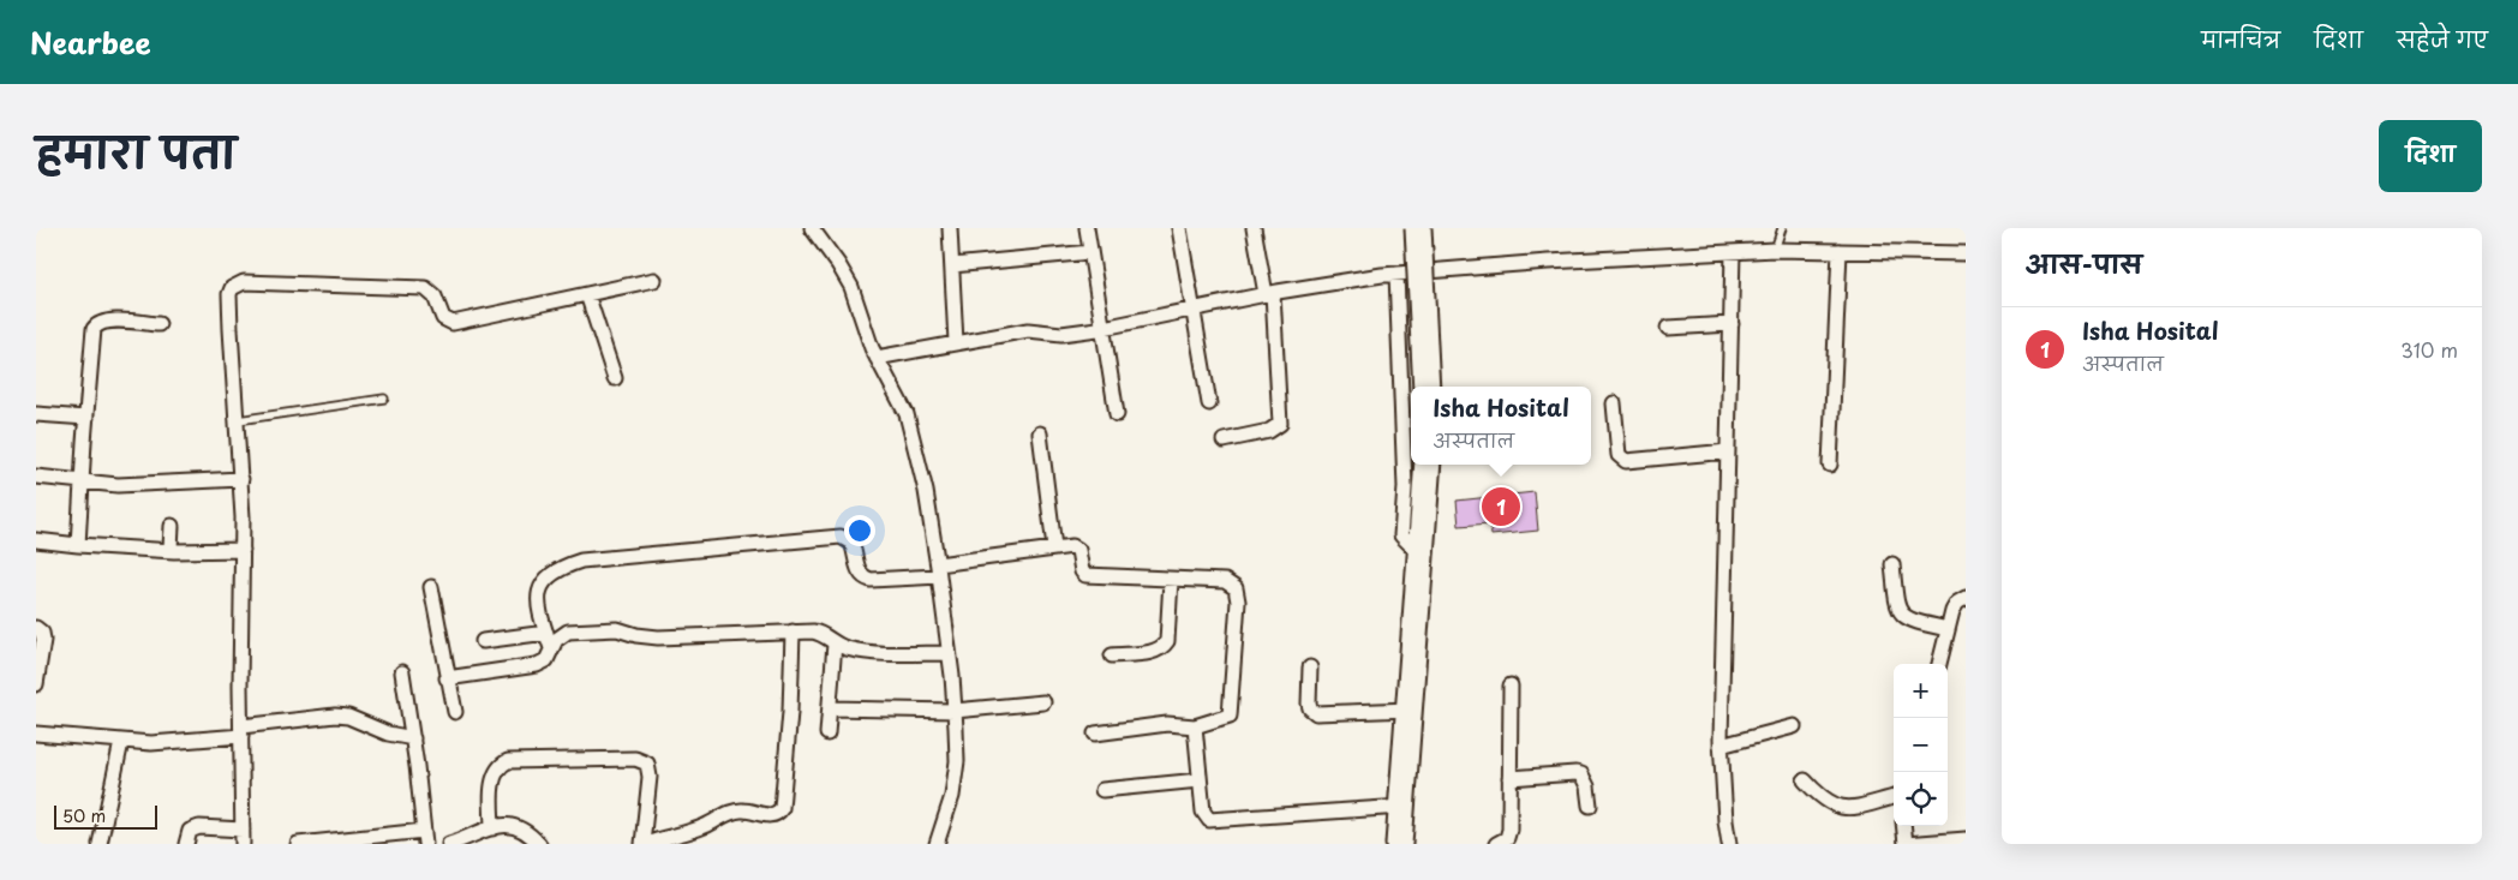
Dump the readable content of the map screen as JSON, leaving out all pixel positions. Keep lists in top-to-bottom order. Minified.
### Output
{"scale_bar":"50 m","page":{"header":"Nearbee","nav":["मानचित्र","दिशा","सहेजे गए"],"title":"हमारा पता","buttons":"दिशा","heading":"आस-पास","list":[{"mark":"1","name":"Isha Hosital","note":"अस्पताल","value":"310 m"}],"popup":["Isha Hosital","अस्पताल"],"pins":"1","map_buttons":["+","−"],"scale":"50 m"}}
